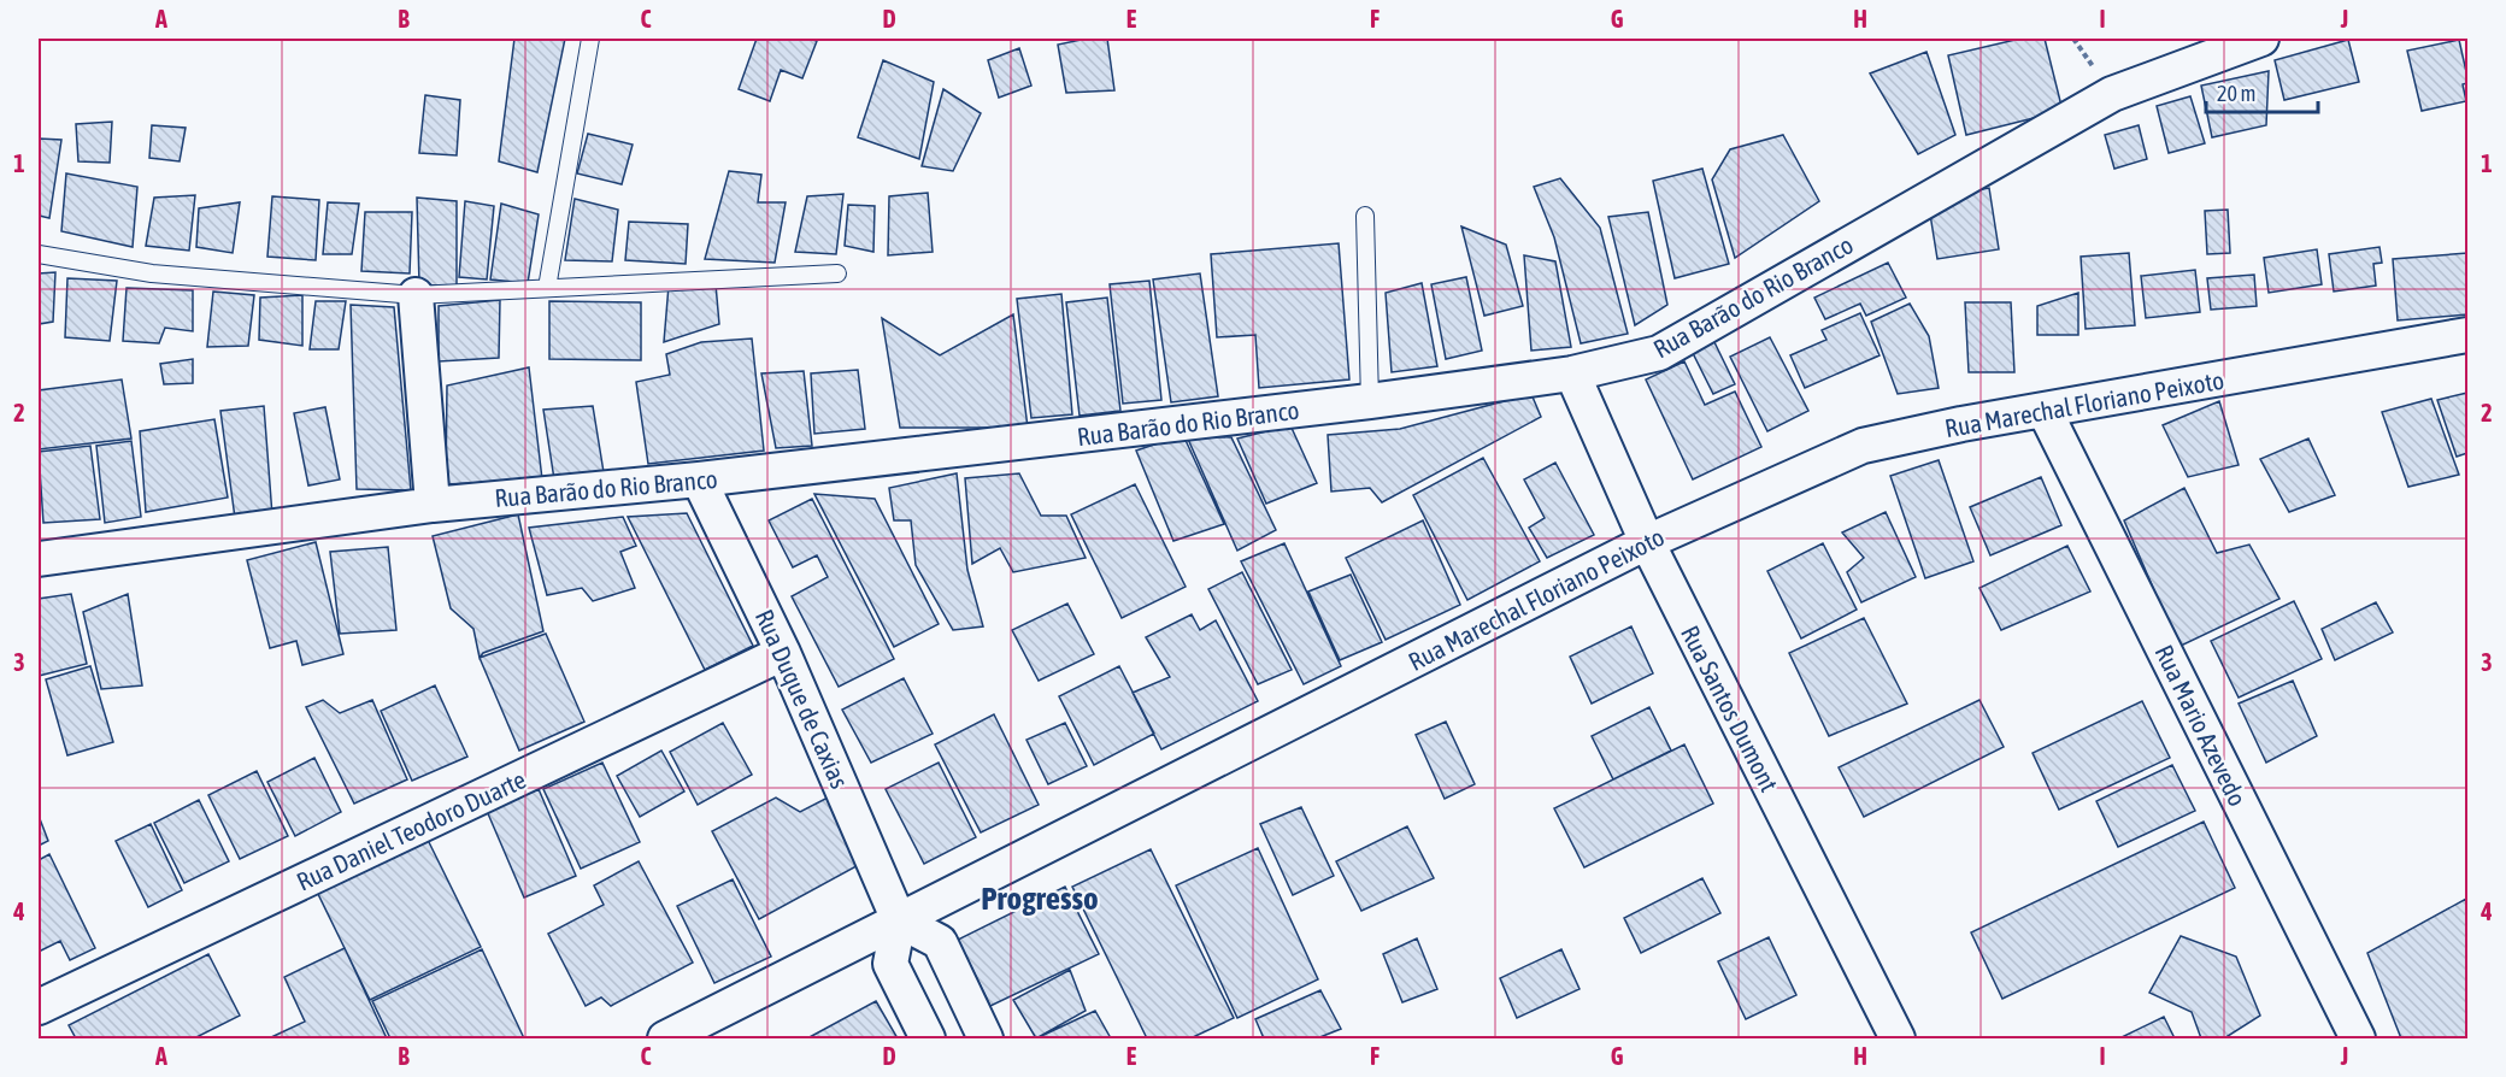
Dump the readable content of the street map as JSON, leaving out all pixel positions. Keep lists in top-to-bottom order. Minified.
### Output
{"streets":{"street":["Rua Barão do Rio Branco","Rua Marechal Floriano Peixoto","Rua Duque de Caxias","Rua Santos Dumont","Rua Mario Azevedo","Rua Daniel Teodoro Duarte"]},"crossings":[["Rua Barão do Rio Branco","Rua Duque de Caxias"],["Rua Barão do Rio Branco","Rua Santos Dumont"],["Rua Marechal Floriano Peixoto","Rua Duque de Caxias"],["Rua Marechal Floriano Peixoto","Rua Santos Dumont"],["Rua Marechal Floriano Peixoto","Rua Mario Azevedo"],["Rua Duque de Caxias","Rua Daniel Teodoro Duarte"]],"districts":["Progresso"],"scale_bar":"20 m","grid":{"columns":["A","B","C","D","E","F","G","H","I","J"],"rows":["1","2","3","4"]}}
